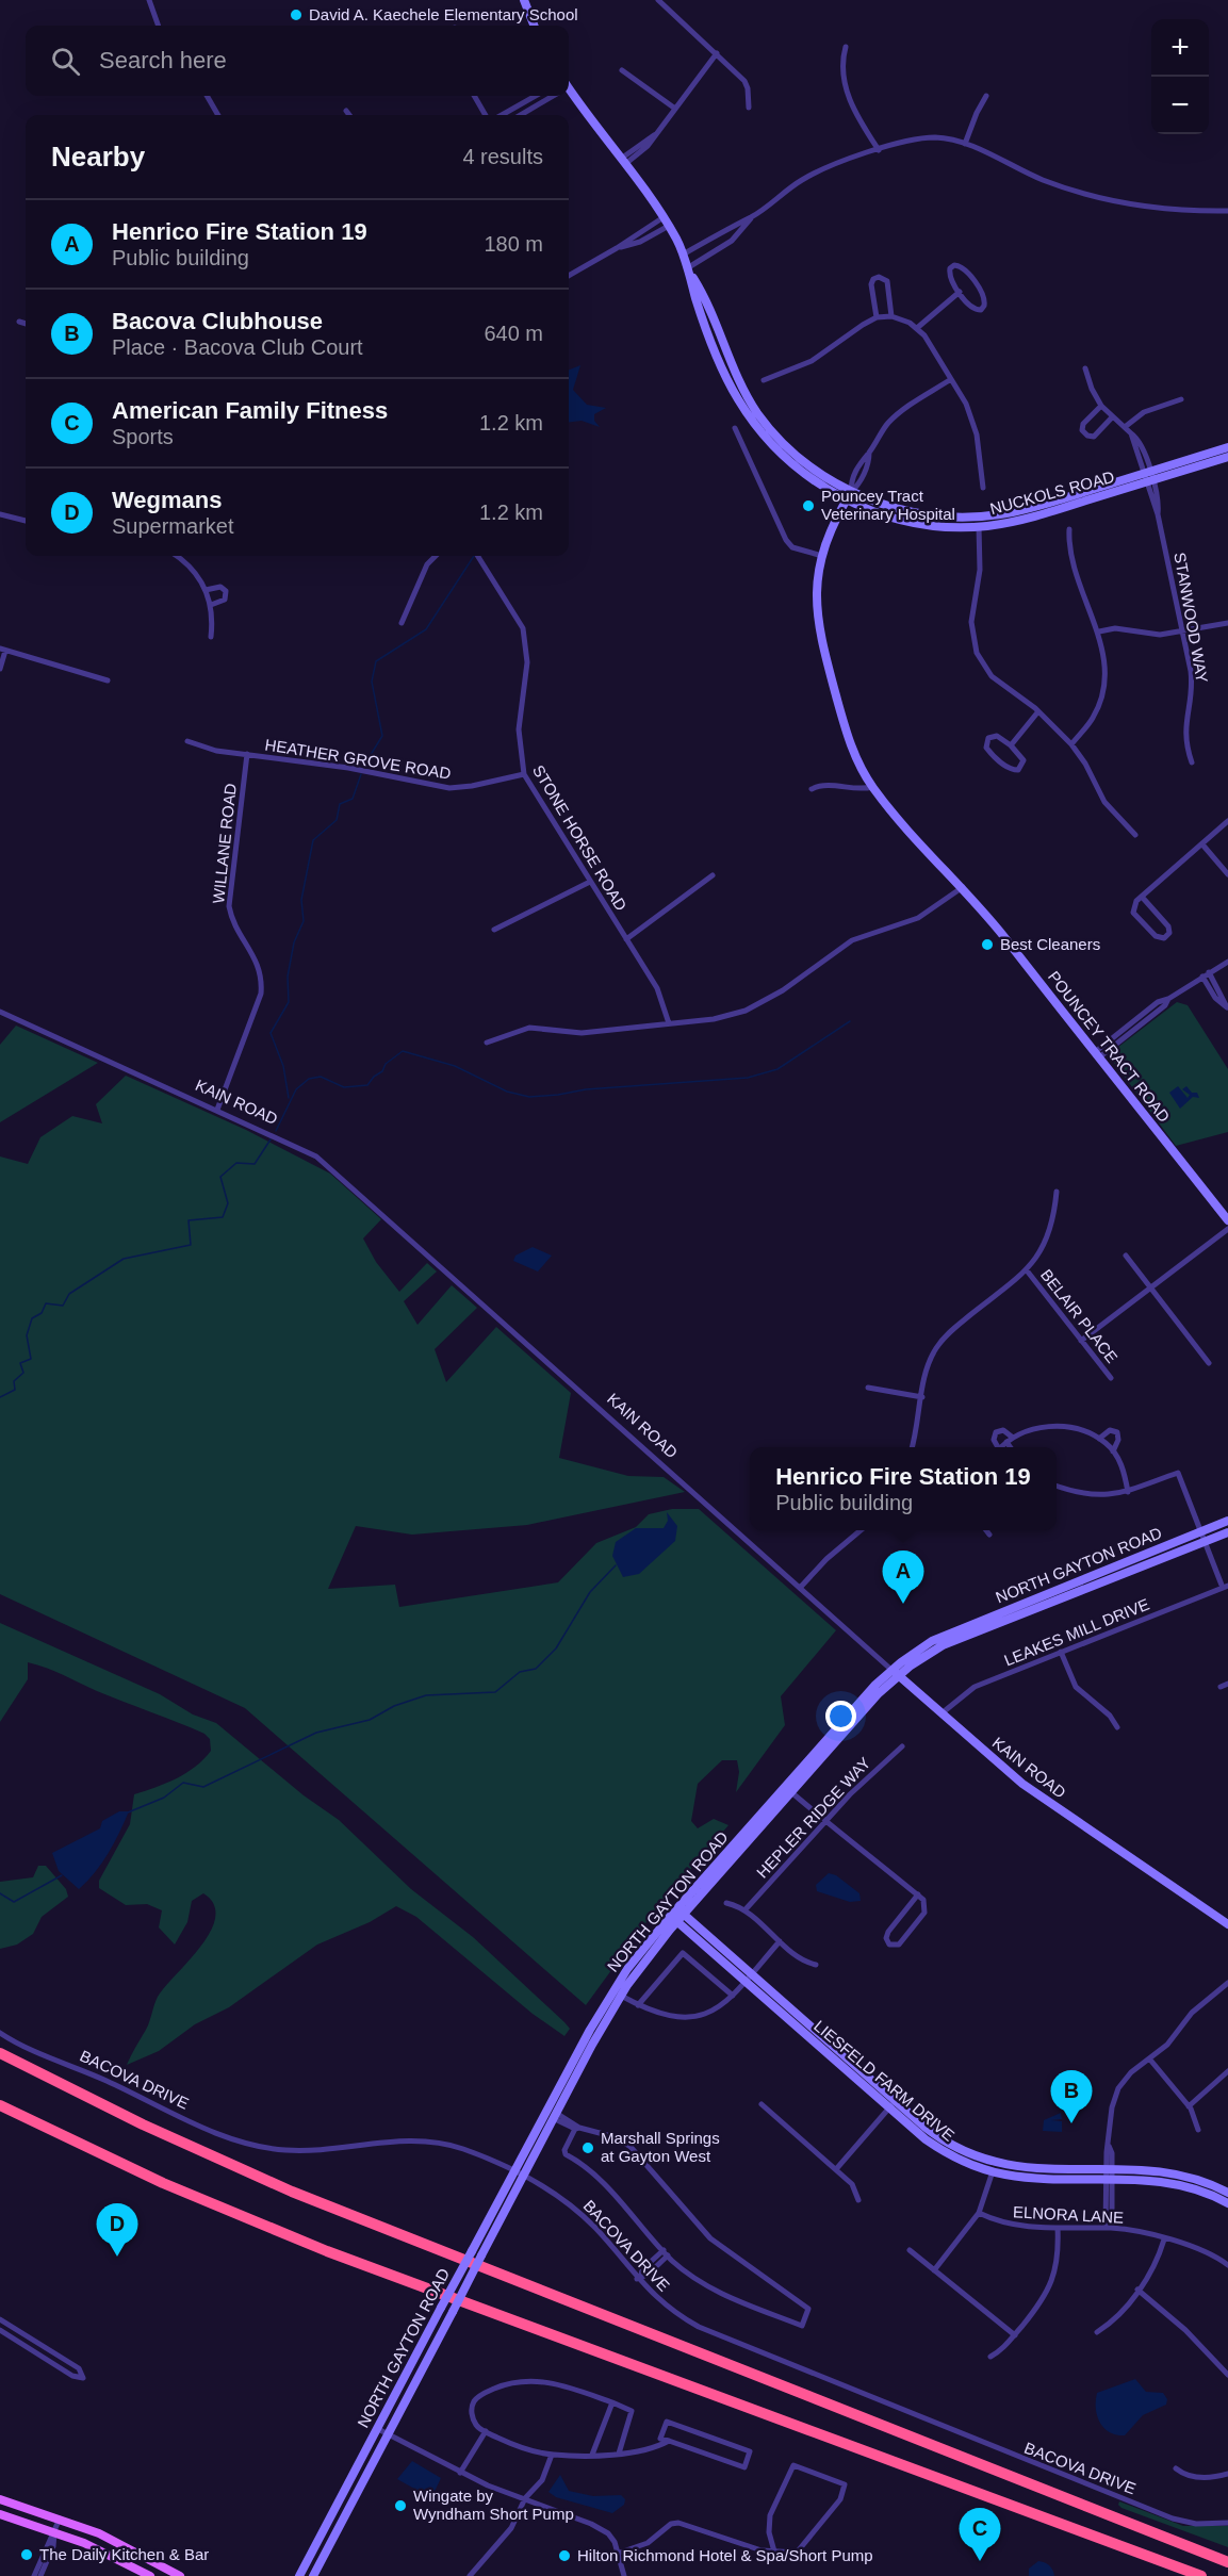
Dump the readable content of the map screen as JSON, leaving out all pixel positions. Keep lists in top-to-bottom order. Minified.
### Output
{"streets":{"main road":["NUCKOLS ROAD","POUNCEY TRACT ROAD","KAIN ROAD","NORTH GAYTON ROAD","LIESFELD FARM DRIVE"],"street":["STANWOOD WAY","HEATHER GROVE ROAD","STONE HORSE ROAD","WILLANE ROAD","BELAIR PLACE","LEAKES MILL DRIVE","HEPLER RIDGE WAY","BACOVA DRIVE","ELNORA LANE"]},"crossings":[["NUCKOLS ROAD","STANWOOD WAY"],["NUCKOLS ROAD","POUNCEY TRACT ROAD"],["HEATHER GROVE ROAD","STONE HORSE ROAD"],["HEATHER GROVE ROAD","WILLANE ROAD"],["WILLANE ROAD","KAIN ROAD"],["KAIN ROAD","NORTH GAYTON ROAD"],["KAIN ROAD","LEAKES MILL DRIVE"],["NORTH GAYTON ROAD","BACOVA DRIVE"],["NORTH GAYTON ROAD","LIESFELD FARM DRIVE"]],"places":["David A. Kaechele Elementary School","Pouncey Tract Veterinary Hospital","Best Cleaners","Marshall Springs at Gayton West","Wingate by Wyndham Short Pump","The Daily Kitchen & Bar","Hilton Richmond Hotel & Spa/Short Pump"],"page":{"map_buttons":["+","−"],"search":"Search here","heading":["Nearby","4 results"],"list":[{"mark":"A","name":"Henrico Fire Station 19","note":"Public building","value":"180 m"},{"mark":"B","name":"Bacova Clubhouse","note":"Place · Bacova Club Court","value":"640 m"},{"mark":"C","name":"American Family Fitness","note":"Sports","value":"1.2 km"},{"mark":"D","name":"Wegmans","note":"Supermarket","value":"1.2 km"}],"popup":["Henrico Fire Station 19","Public building"],"pins":["A","B","D","C"]}}
